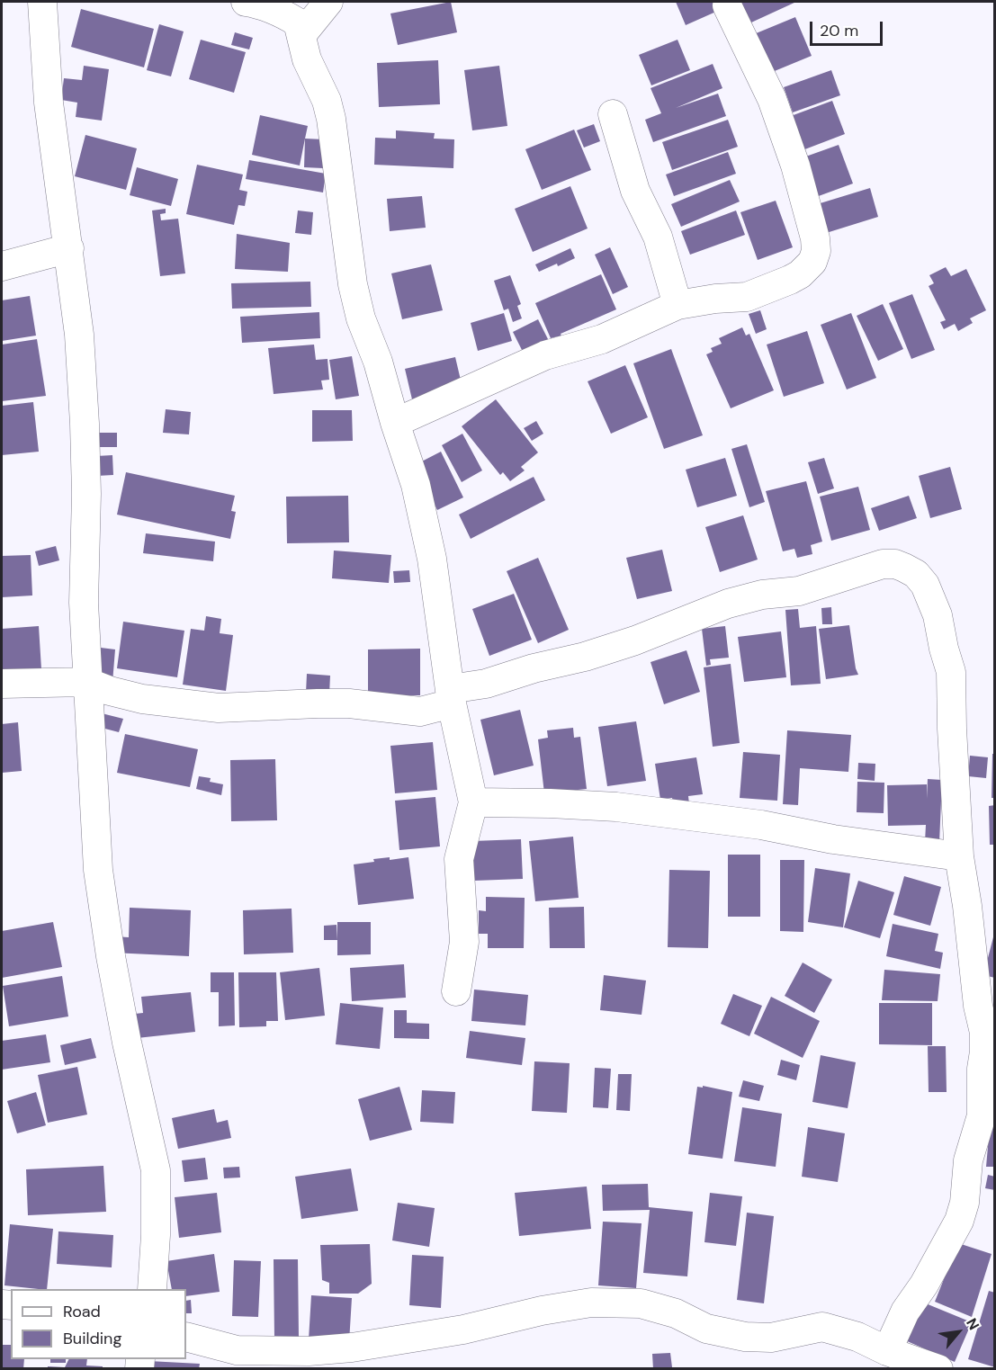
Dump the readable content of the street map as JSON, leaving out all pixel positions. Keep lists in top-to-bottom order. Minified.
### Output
{"legend":["Road","Building"],"scale_bar":"20 m","north":"top right"}
